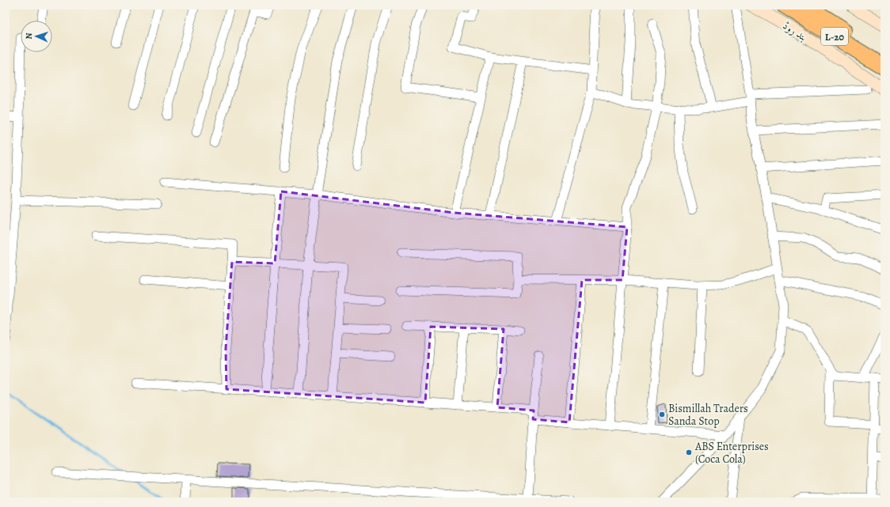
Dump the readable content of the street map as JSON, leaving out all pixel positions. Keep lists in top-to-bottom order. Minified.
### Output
{"streets":{"highway":["L-20"],"main road":["بند روڈ"]},"places":["Bismillah Traders Sanda Stop","ABS Enterprises (Coca Cola)"],"north":"left"}
